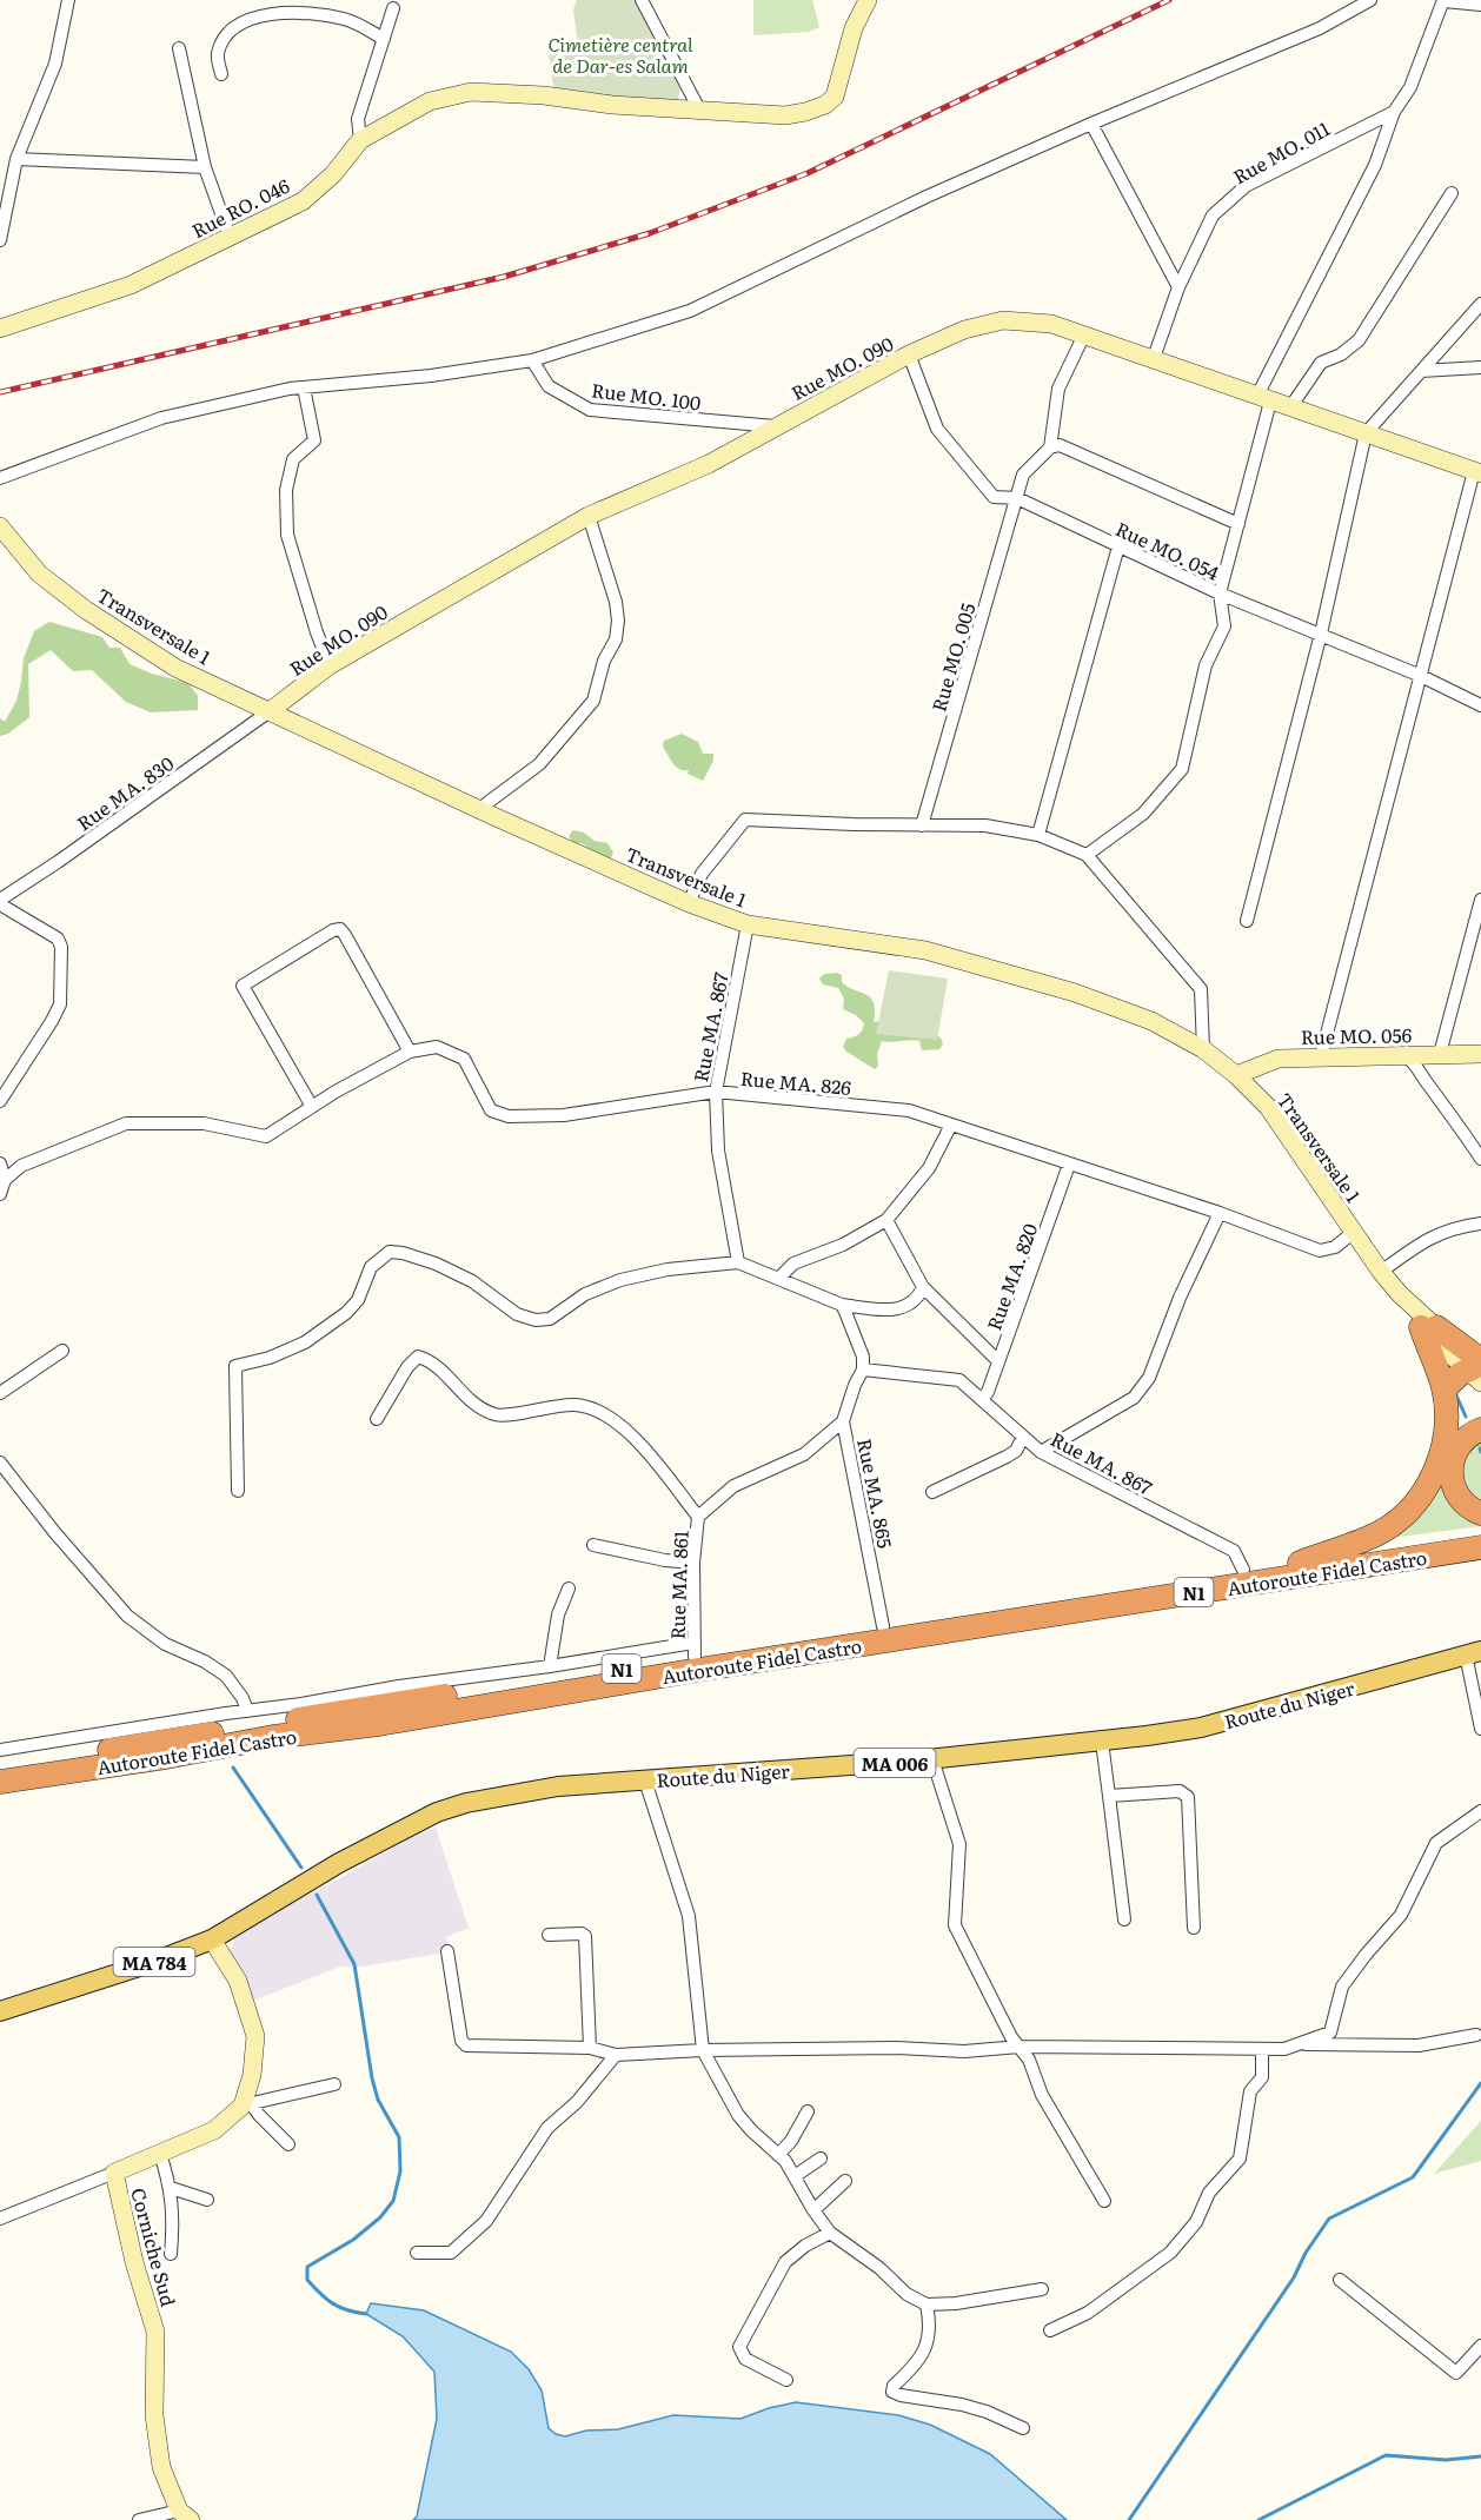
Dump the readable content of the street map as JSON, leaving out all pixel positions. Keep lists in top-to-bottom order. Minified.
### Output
{"streets":{"highway":["Autoroute Fidel Castro","N1"],"main road":["Route du Niger","MA 006","MA 784"],"street":["Rue MO. 011","Rue RO. 046","Rue MO. 090","Rue MO. 100","Rue MO. 054","Transversale 1","Rue MO. 005","Rue MA. 830","Rue MA. 867","Rue MO. 056","Rue MA. 826","Rue MA. 820","Rue MA. 865","Rue MA. 861","Corniche Sud"]},"crossings":[["Rue MO. 011","Rue MO. 090"],["Rue MO. 090","Rue MO. 100"],["Rue MO. 090","Rue MO. 054"],["Rue MO. 090","Transversale 1"],["Rue MO. 090","Rue MA. 830"],["Rue MO. 054","Rue MO. 005"],["Transversale 1","Rue MA. 830"],["Transversale 1","Rue MA. 867"],["Transversale 1","Rue MO. 056"],["Transversale 1","Rue MA. 826"],["Rue MA. 867","Rue MA. 826"],["Rue MA. 867","Rue MA. 820"],["Rue MA. 867","Rue MA. 865"],["Rue MA. 867","Autoroute Fidel Castro"],["Rue MA. 826","Rue MA. 820"],["Rue MA. 865","Autoroute Fidel Castro"],["Autoroute Fidel Castro","Rue MA. 861"]],"parks":["Cimetière central de Dar-es Salam"]}
